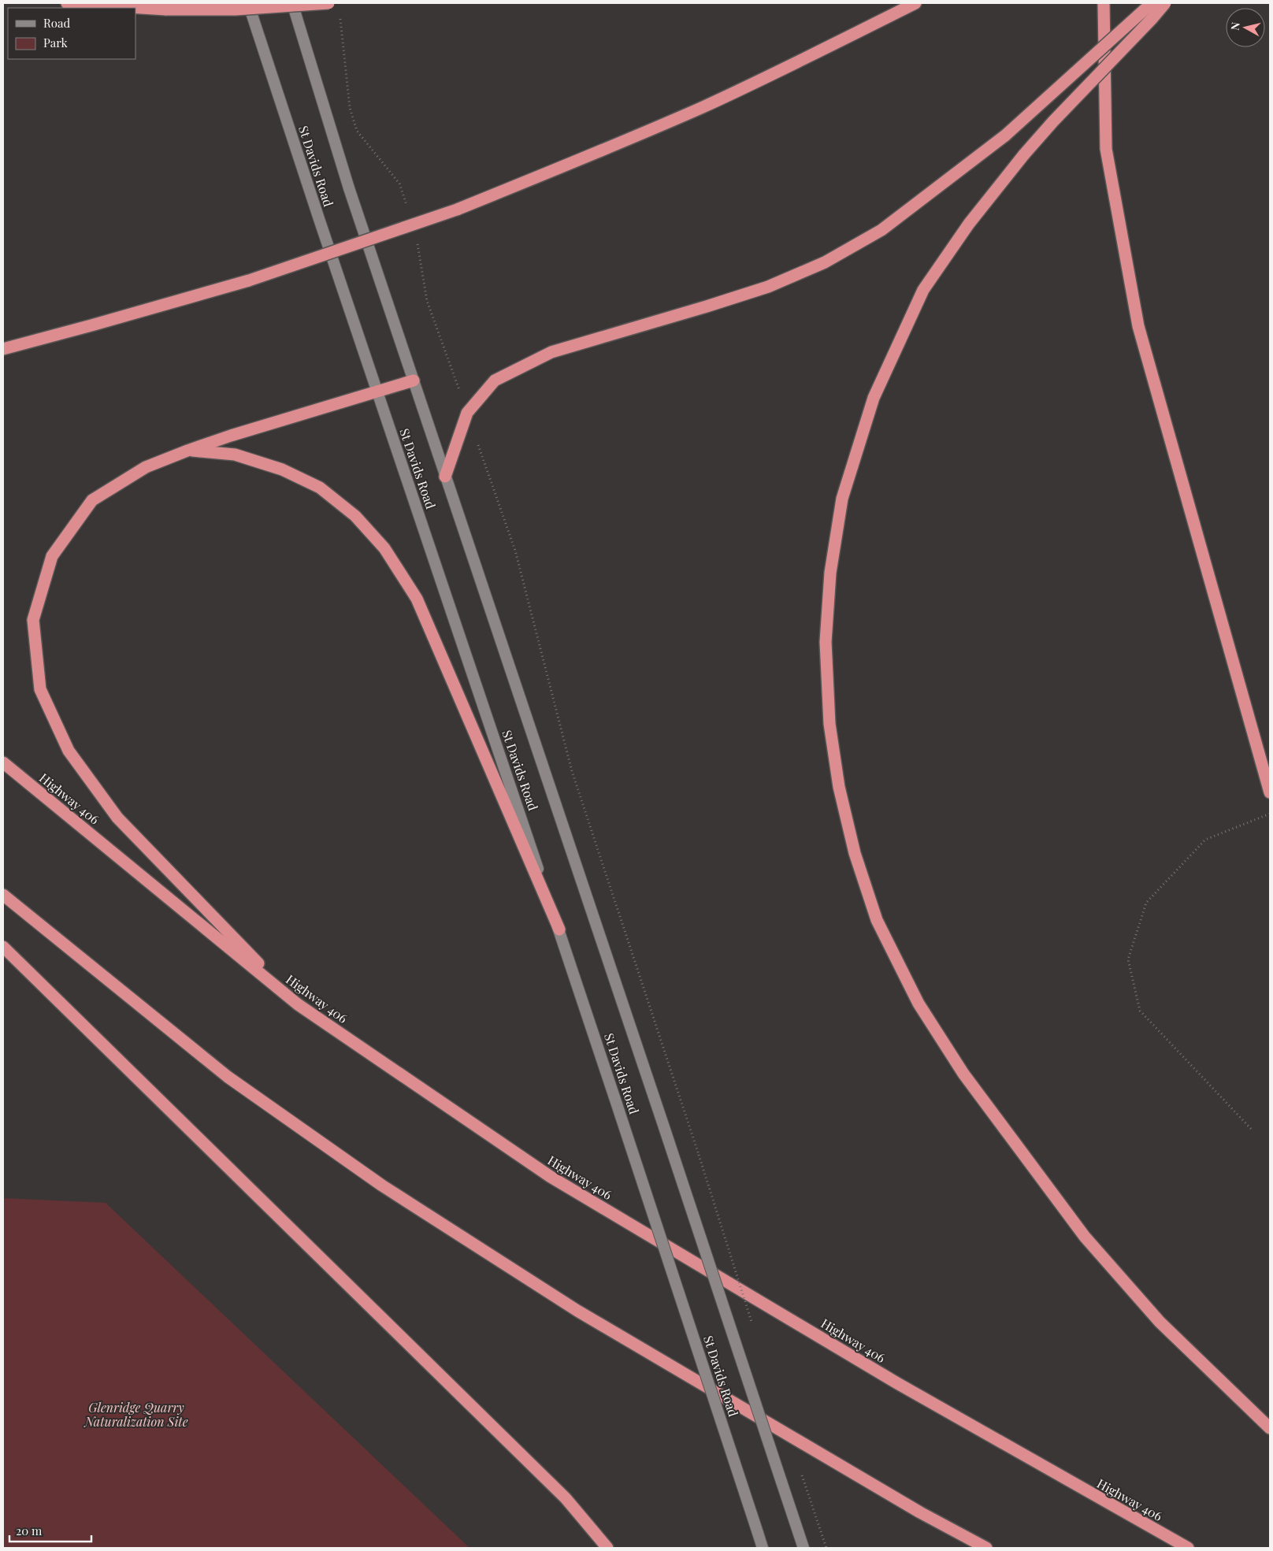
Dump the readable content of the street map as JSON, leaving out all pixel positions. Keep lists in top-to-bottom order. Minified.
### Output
{"streets":{"highway":["Highway 406"],"main road":["St Davids Road"]},"parks":["Glenridge Quarry Naturalization Site"],"legend":["Road","Park"],"scale_bar":"20 m","north":"left"}
